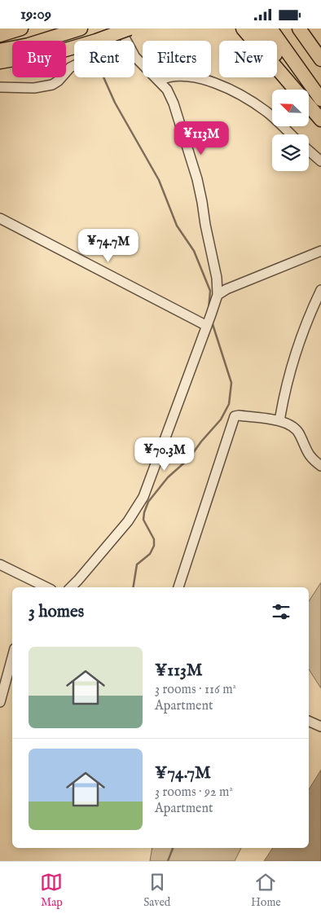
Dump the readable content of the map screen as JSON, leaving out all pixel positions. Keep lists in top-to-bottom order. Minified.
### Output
{"north":"top left","page":{"status":"19:09","chip":["Buy","Rent","Filters","New"],"price":["¥113M","¥74.7M","¥70.3M"],"heading":"3 homes","list":[{"name":"¥113M","note":"3 rooms · 116 m² · Apartment"},{"name":"¥74.7M","note":"3 rooms · 92 m² · Apartment"}],"tabs":["Map","Saved","Home"]}}
